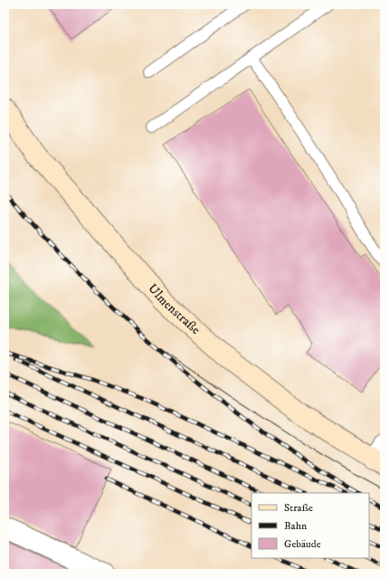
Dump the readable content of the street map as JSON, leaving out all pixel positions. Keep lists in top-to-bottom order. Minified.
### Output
{"streets":{"main road":["Ulmenstraße"]},"legend":["Straße","Bahn","Gebäude"]}
